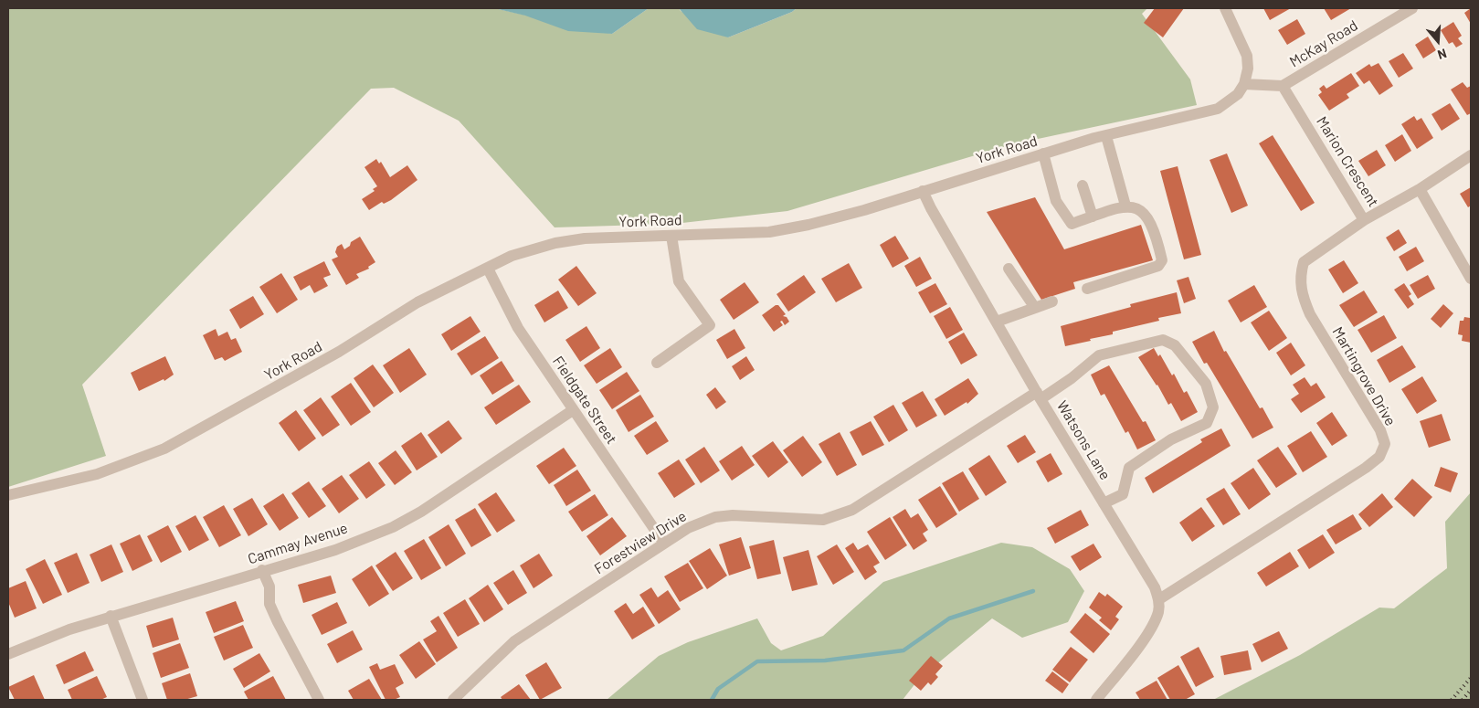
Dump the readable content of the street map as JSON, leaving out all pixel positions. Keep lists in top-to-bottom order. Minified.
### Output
{"streets":{"street":["McKay Road","York Road","Marion Crescent","Martingrove Drive","Fieldgate Street","Watsons Lane","Forestview Drive","Cammay Avenue"]},"crossings":[["McKay Road","York Road"],["McKay Road","Marion Crescent"],["York Road","Fieldgate Street"],["York Road","Watsons Lane"],["Marion Crescent","Martingrove Drive"],["Martingrove Drive","Watsons Lane"],["Fieldgate Street","Forestview Drive"],["Fieldgate Street","Cammay Avenue"],["Watsons Lane","Forestview Drive"]],"north":"bottom"}
